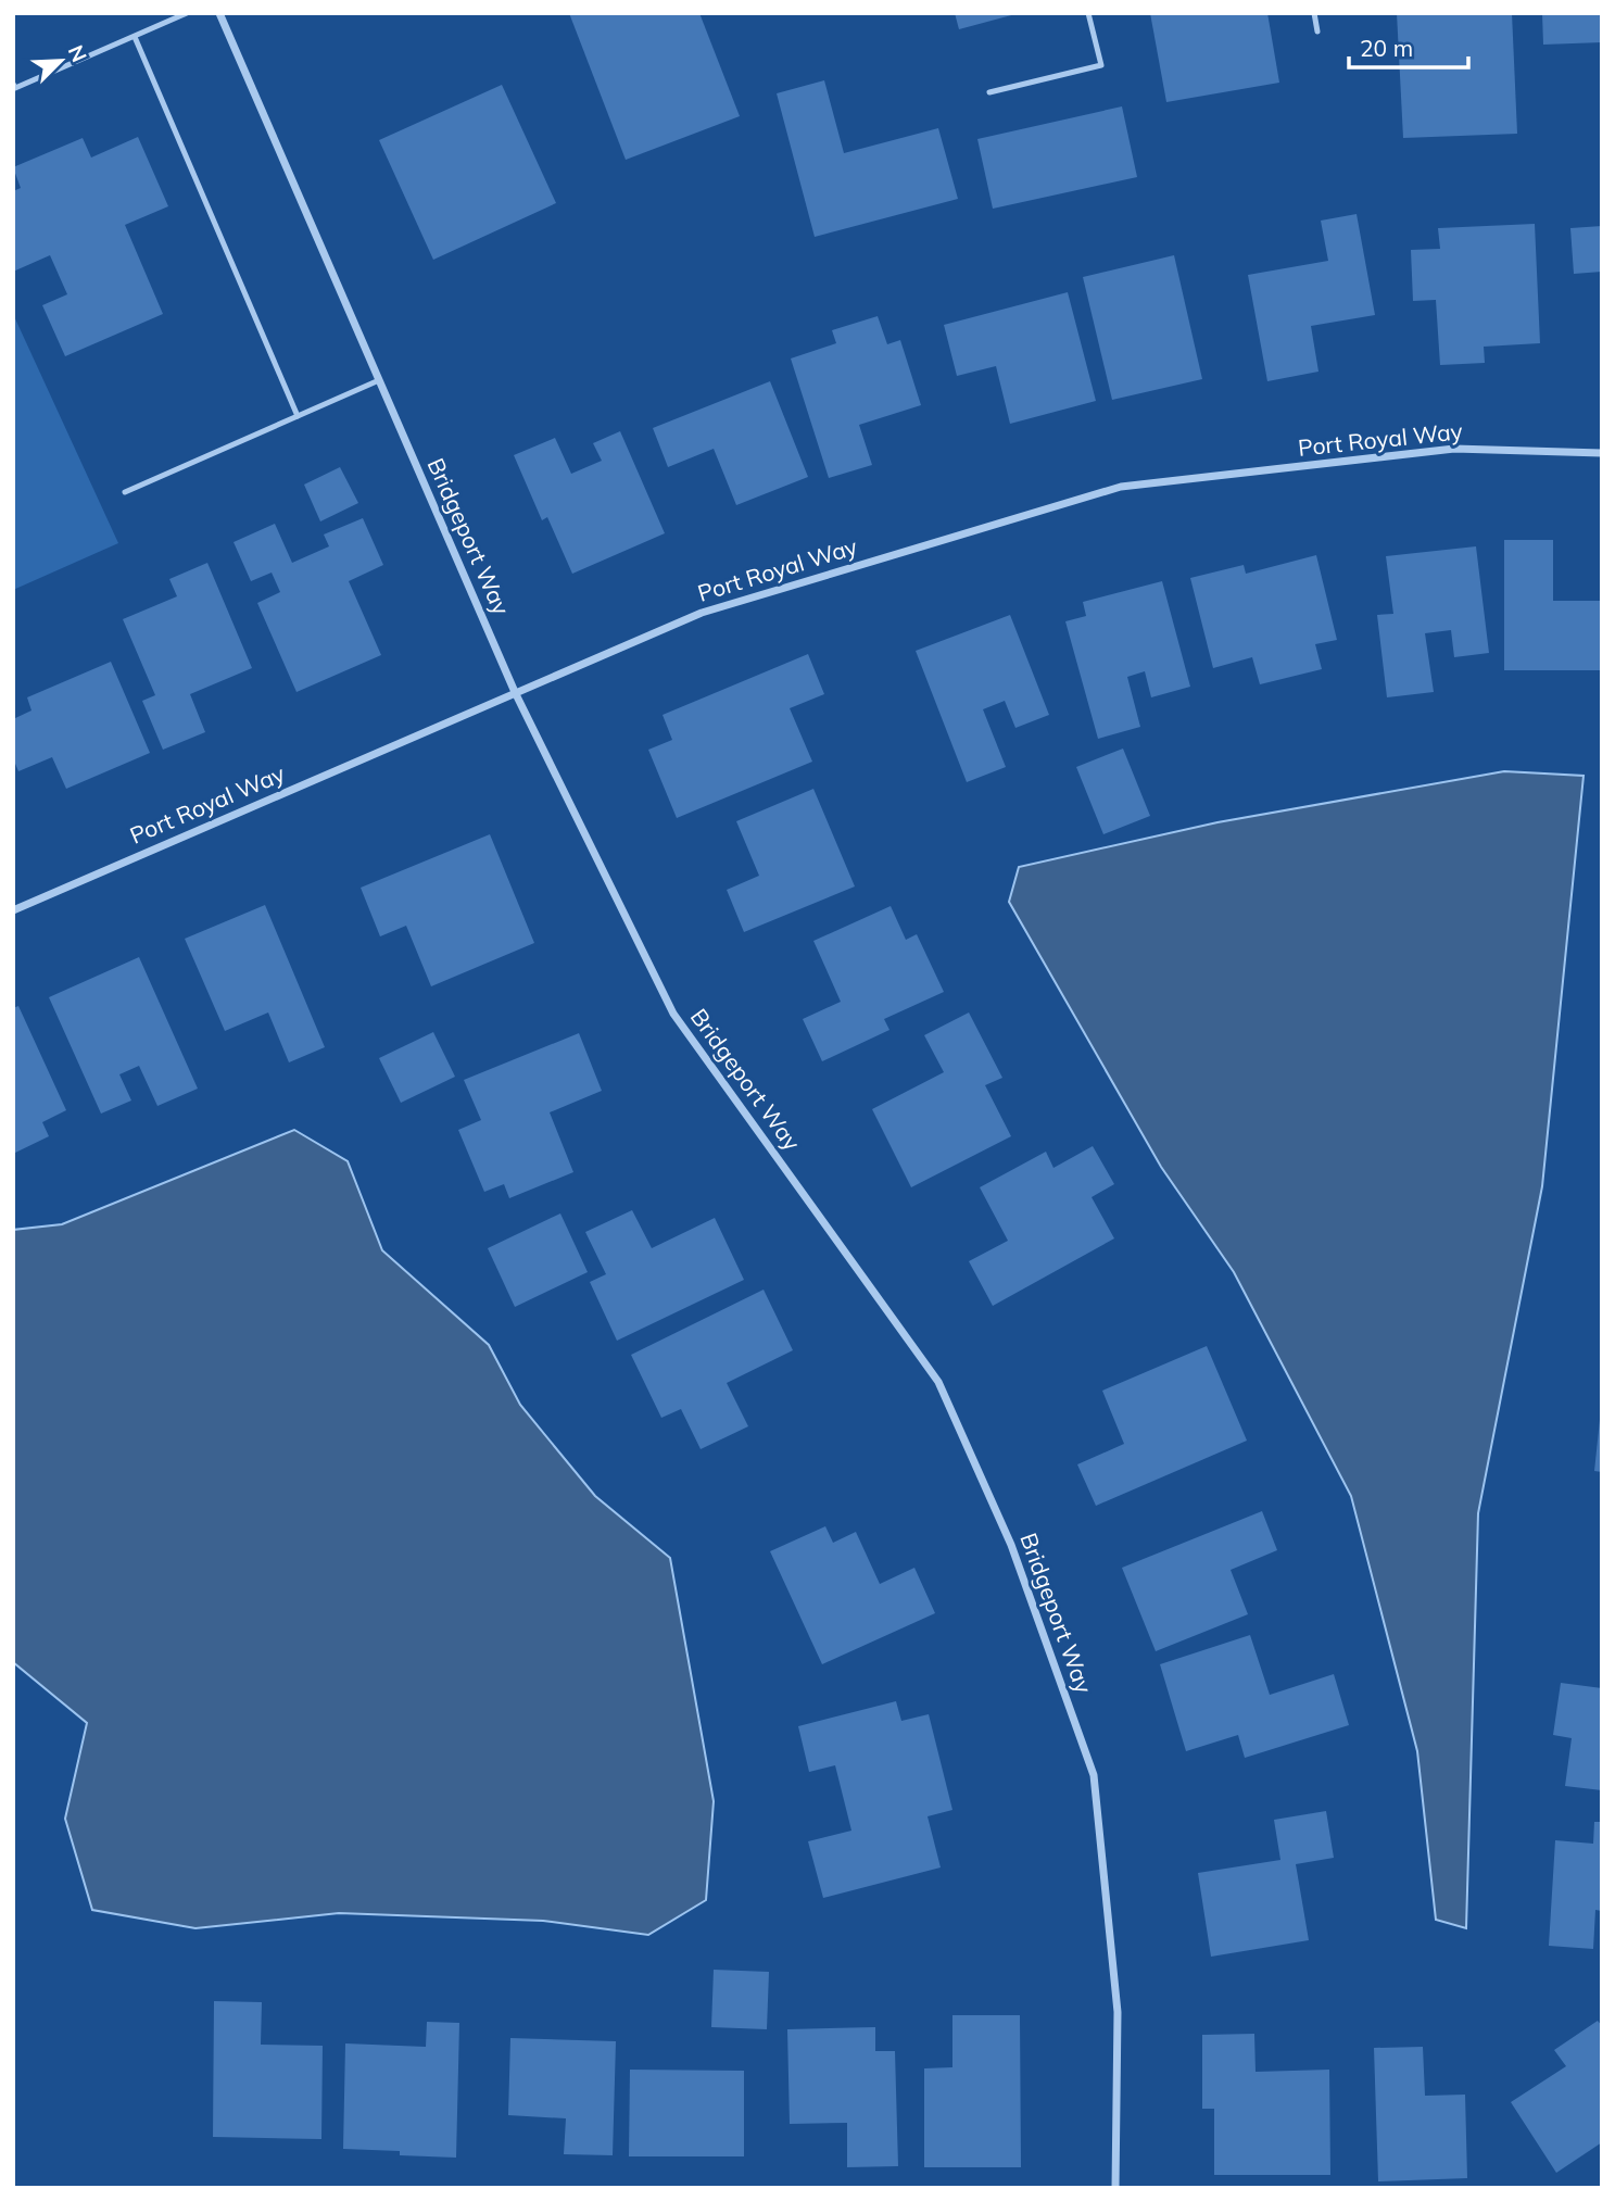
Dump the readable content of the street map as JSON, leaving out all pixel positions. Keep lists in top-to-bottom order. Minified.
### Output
{"streets":{"street":["Port Royal Way","Bridgeport Way"]},"crossings":[["Port Royal Way","Bridgeport Way"]],"scale_bar":"20 m","north":"top right"}
